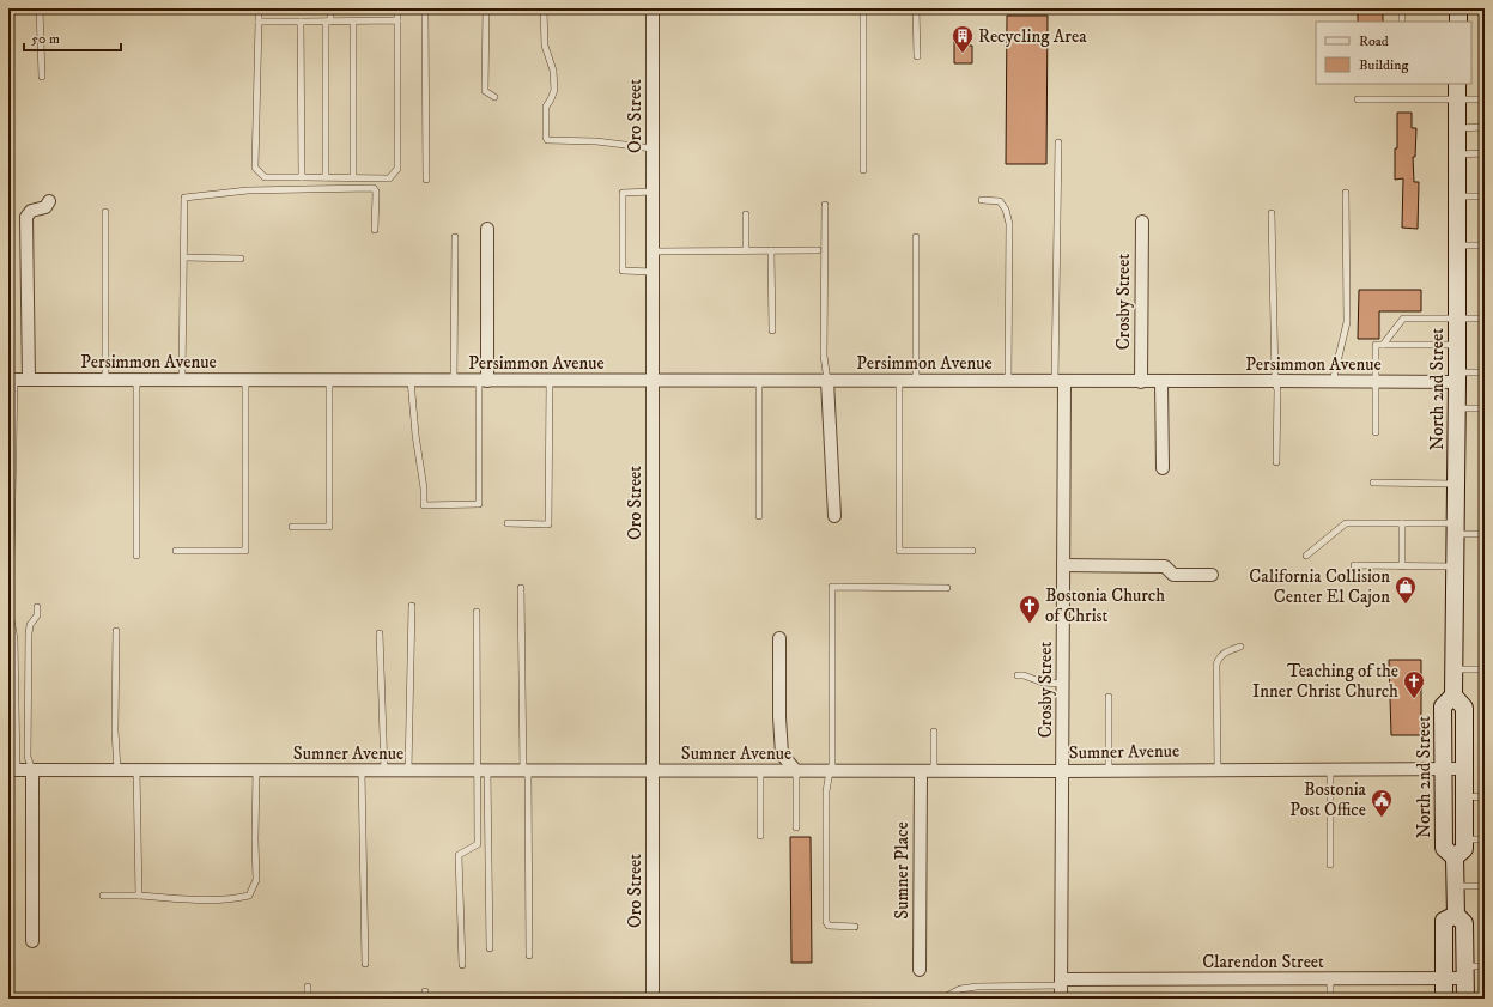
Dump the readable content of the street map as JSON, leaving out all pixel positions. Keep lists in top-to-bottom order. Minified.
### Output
{"streets":{"main road":["North 2nd Street"],"street":["Oro Street","Crosby Street","Persimmon Avenue","Sumner Avenue","Sumner Place","Clarendon Street"]},"crossings":[["Oro Street","Persimmon Avenue"],["Oro Street","Sumner Avenue"],["Crosby Street","Persimmon Avenue"],["Crosby Street","Sumner Avenue"],["Crosby Street","Clarendon Street"],["Persimmon Avenue","North 2nd Street"],["North 2nd Street","Sumner Avenue"],["North 2nd Street","Clarendon Street"],["Sumner Avenue","Sumner Place"]],"places":{"building":["Recycling Area"],"shop":["California Collision Center El Cajon"],"church":["Bostonia Church of Christ","Teaching of the Inner Christ Church"],"public building":["Bostonia Post Office"]},"legend":["Road","Building"],"scale_bar":"50 m"}
